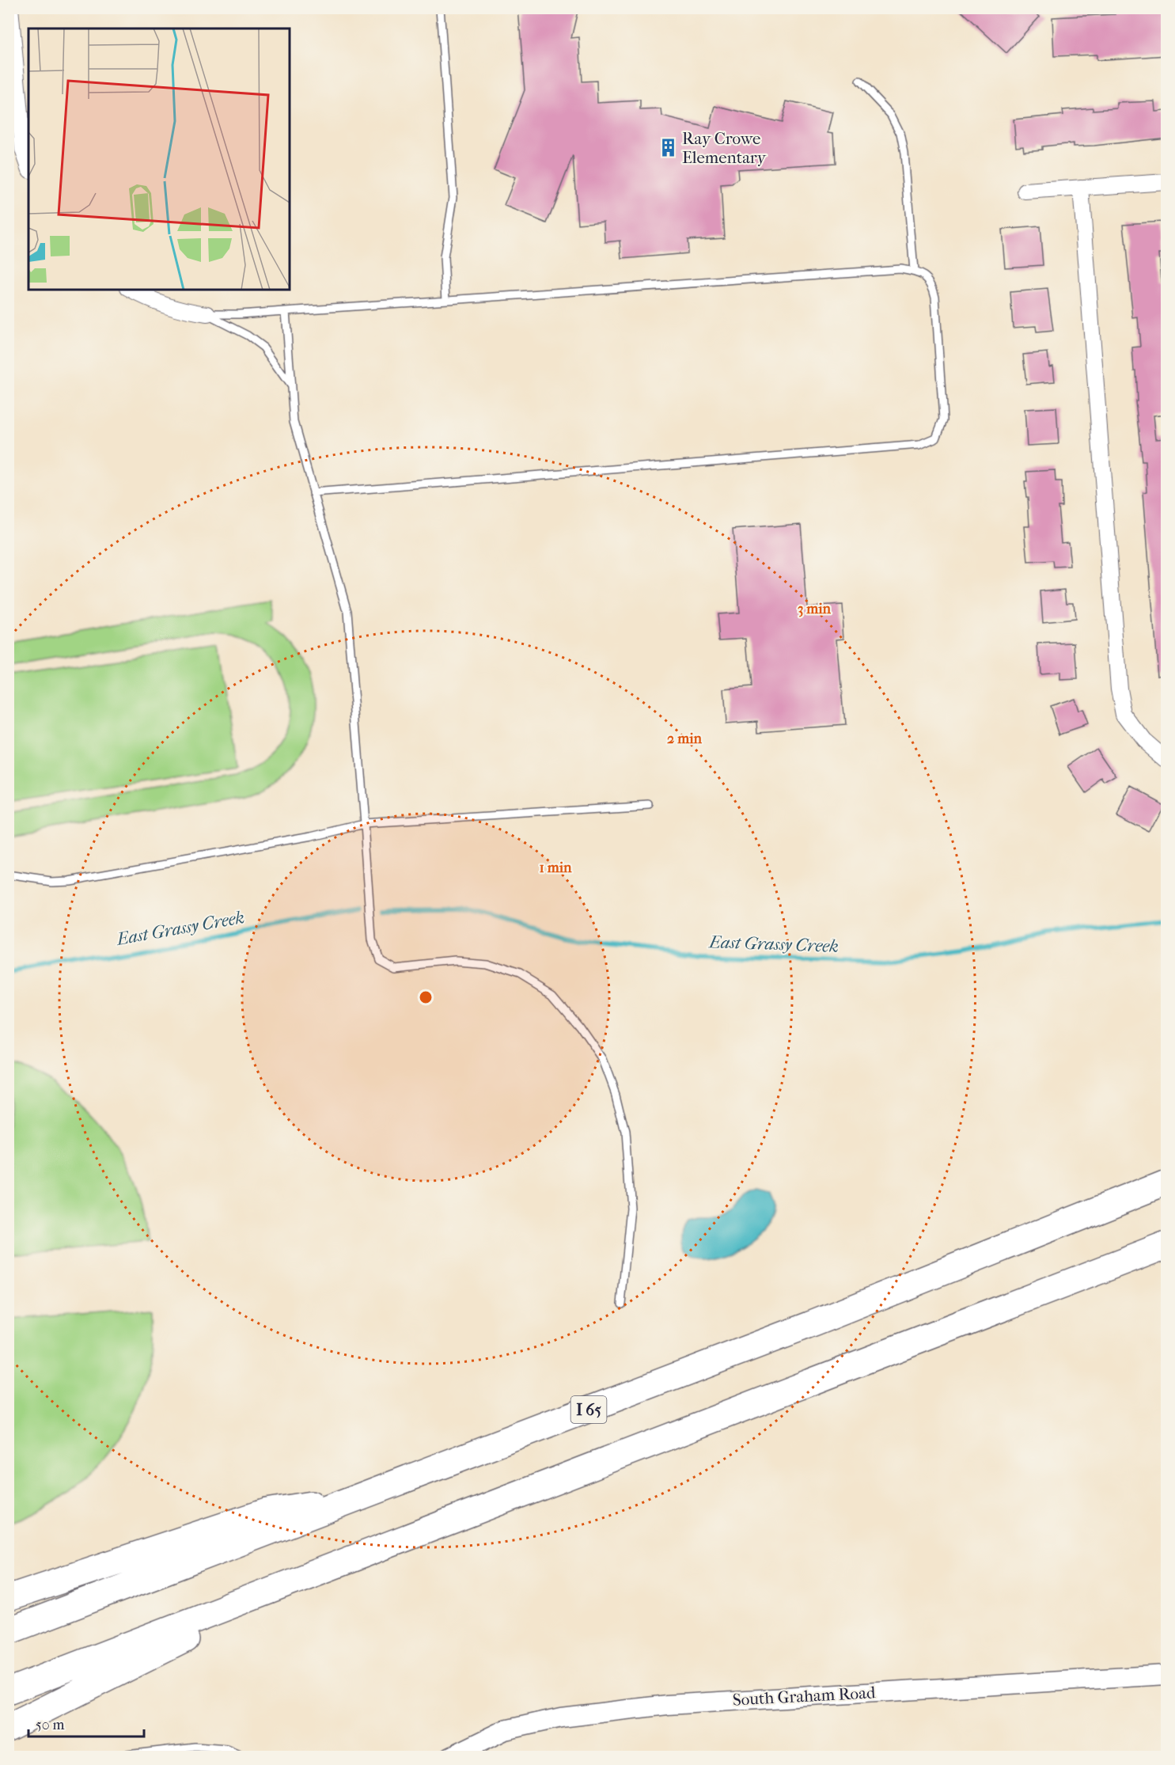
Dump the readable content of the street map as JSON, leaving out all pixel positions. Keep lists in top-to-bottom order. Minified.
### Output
{"streets":{"highway":["I 65"],"street":["South Graham Road"]},"water":["East Grassy Creek"],"places":{"building":["Ray Crowe Elementary"]},"scale_bar":"50 m","rings":["3 min","2 min","1 min"]}
